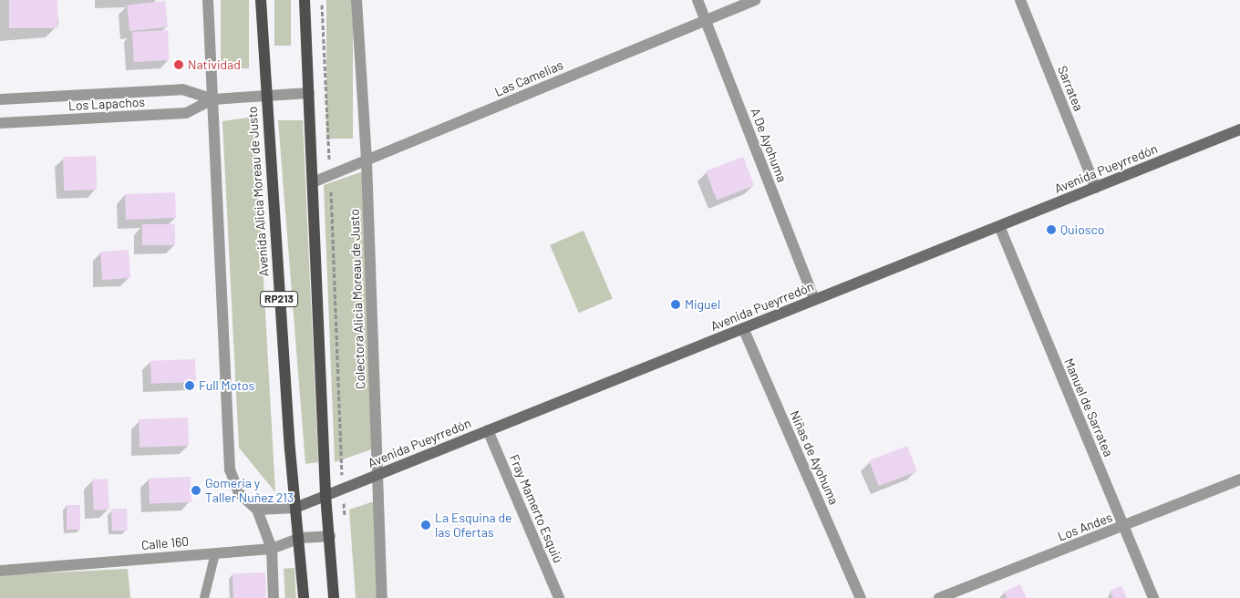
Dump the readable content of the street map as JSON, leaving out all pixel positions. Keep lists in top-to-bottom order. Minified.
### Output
{"streets":{"main road":["Avenida Pueyrredón","Avenida Alicia Moreau de Justo","RP213"],"street":["Las Camelias","Sarratea","Los Lapachos","A De Ayohuma","Colectora Alicia Moreau de Justo","Manuel de Sarratea","Niñas de Ayohuma","Fray Mamerto Esquiú","Los Andes","Calle 160"]},"crossings":[["Las Camelias","A De Ayohuma"],["Las Camelias","Colectora Alicia Moreau de Justo"],["Sarratea","Avenida Pueyrredón"],["Los Lapachos","Avenida Alicia Moreau de Justo"],["A De Ayohuma","Avenida Pueyrredón"],["Avenida Pueyrredón","Avenida Alicia Moreau de Justo"],["Avenida Pueyrredón","Colectora Alicia Moreau de Justo"],["Avenida Pueyrredón","Manuel de Sarratea"],["Avenida Pueyrredón","Niñas de Ayohuma"],["Avenida Pueyrredón","Fray Mamerto Esquiú"],["Avenida Alicia Moreau de Justo","Calle 160"],["Manuel de Sarratea","Los Andes"]],"places":["Natividad","Quiosco","Miguel","Full Motos","Gomeria y Taller Nuñez 213","La Esquina de las Ofertas"]}
